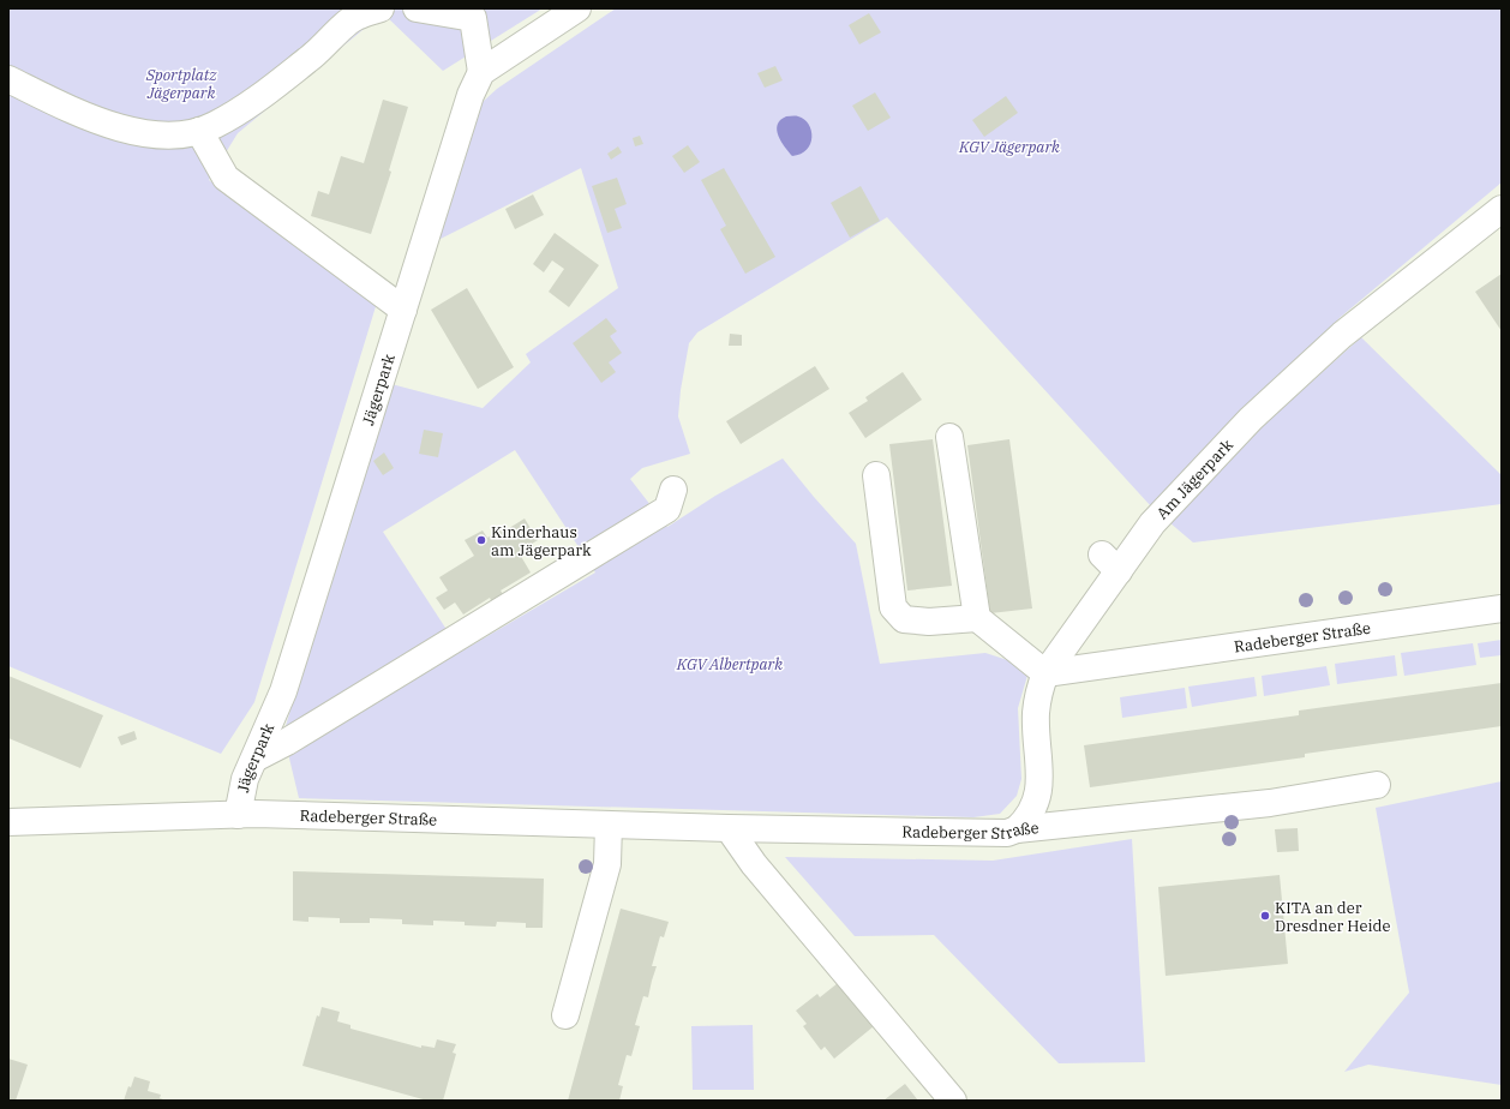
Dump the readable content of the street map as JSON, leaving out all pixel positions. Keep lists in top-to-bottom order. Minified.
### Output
{"streets":{"street":["Jägerpark","Am Jägerpark","Radeberger Straße"]},"crossings":[["Jägerpark","Radeberger Straße"],["Am Jägerpark","Radeberger Straße"]],"parks":["Sportplatz Jägerpark","KGV Jägerpark","KGV Albertpark"],"places":["Kinderhaus am Jägerpark","KITA an der Dresdner Heide"]}
